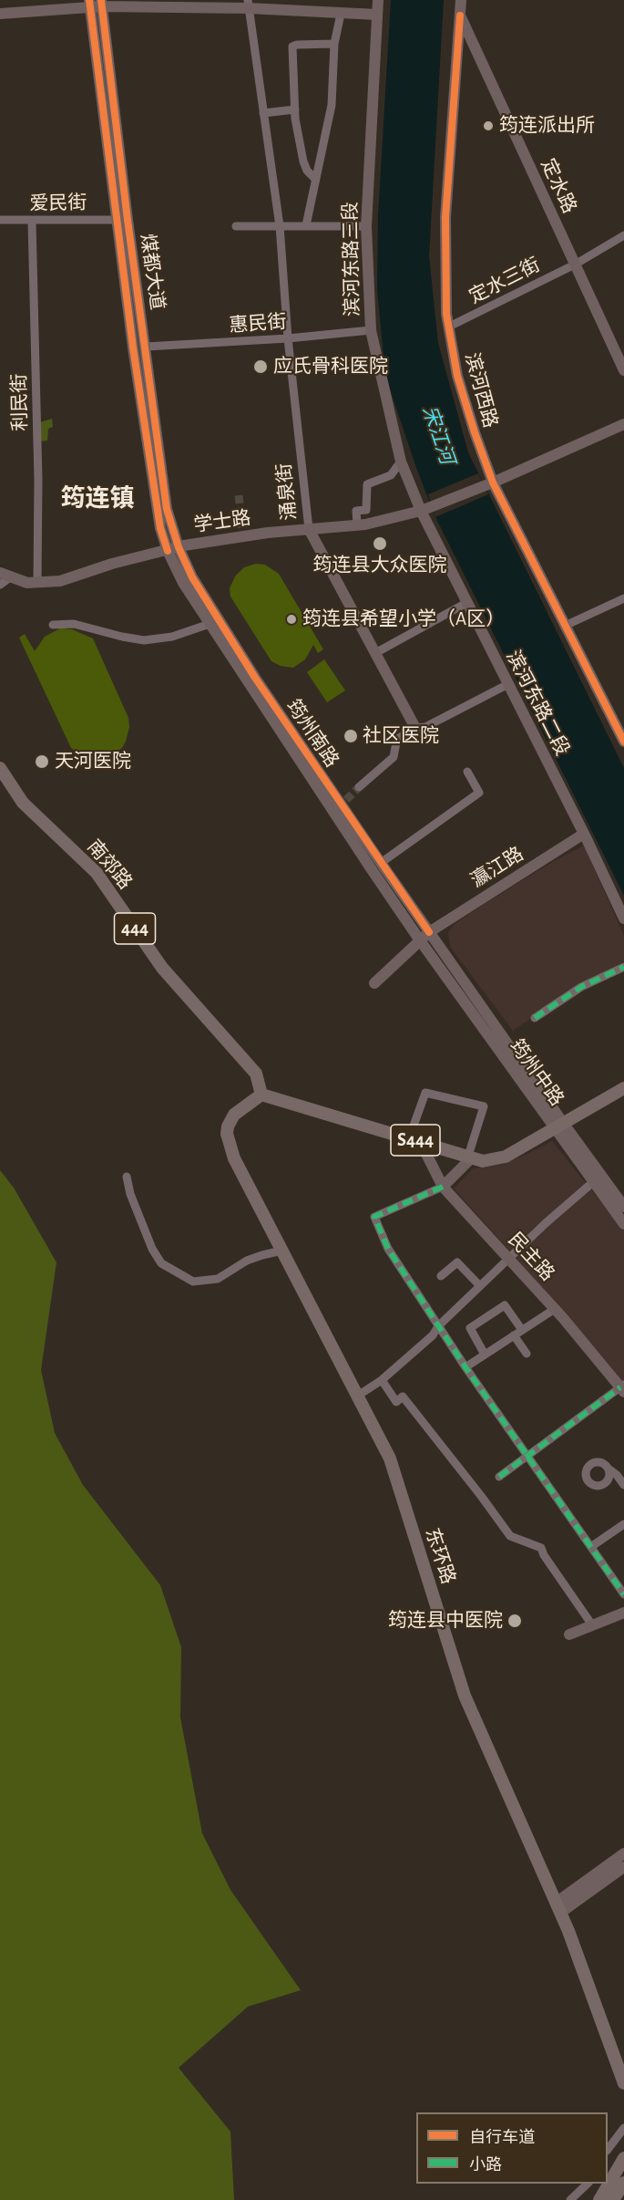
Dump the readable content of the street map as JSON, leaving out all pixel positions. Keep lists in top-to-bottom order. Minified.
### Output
{"streets":{"main road":["定水路","滨河东路三段","煤都大道","滨河西路","涌泉街","学士路","滨河东路二段","筠州南路","南郊路","瀛江路","444","筠州中路","S444","民主路","东环路"],"street":["爱民街","定水三街","惠民街","利民街"]},"crossings":[["定水路","定水三街"],["定水路","滨河西路"],["爱民街","煤都大道"],["爱民街","利民街"],["滨河东路三段","惠民街"],["滨河东路三段","学士路"],["滨河东路三段","滨河东路二段"],["煤都大道","惠民街"],["煤都大道","学士路"],["煤都大道","筠州南路"],["定水三街","滨河西路"],["惠民街","涌泉街"],["滨河西路","学士路"],["利民街","学士路"],["涌泉街","学士路"],["学士路","滨河东路二段"],["学士路","筠州南路"],["滨河东路二段","瀛江路"],["筠州南路","瀛江路"],["筠州南路","筠州中路"],["南郊路","S444"],["南郊路","东环路"],["瀛江路","筠州中路"],["筠州中路","S444"],["S444","民主路"],["S444","东环路"]],"districts":["筠连镇"],"water":["宋江河"],"places":["筠连派出所","应氏骨科医院","筠连县大众医院","筠连县希望小学（A区）","社区医院","天河医院","筠连县中医院"],"legend":["自行车道","小路"]}
